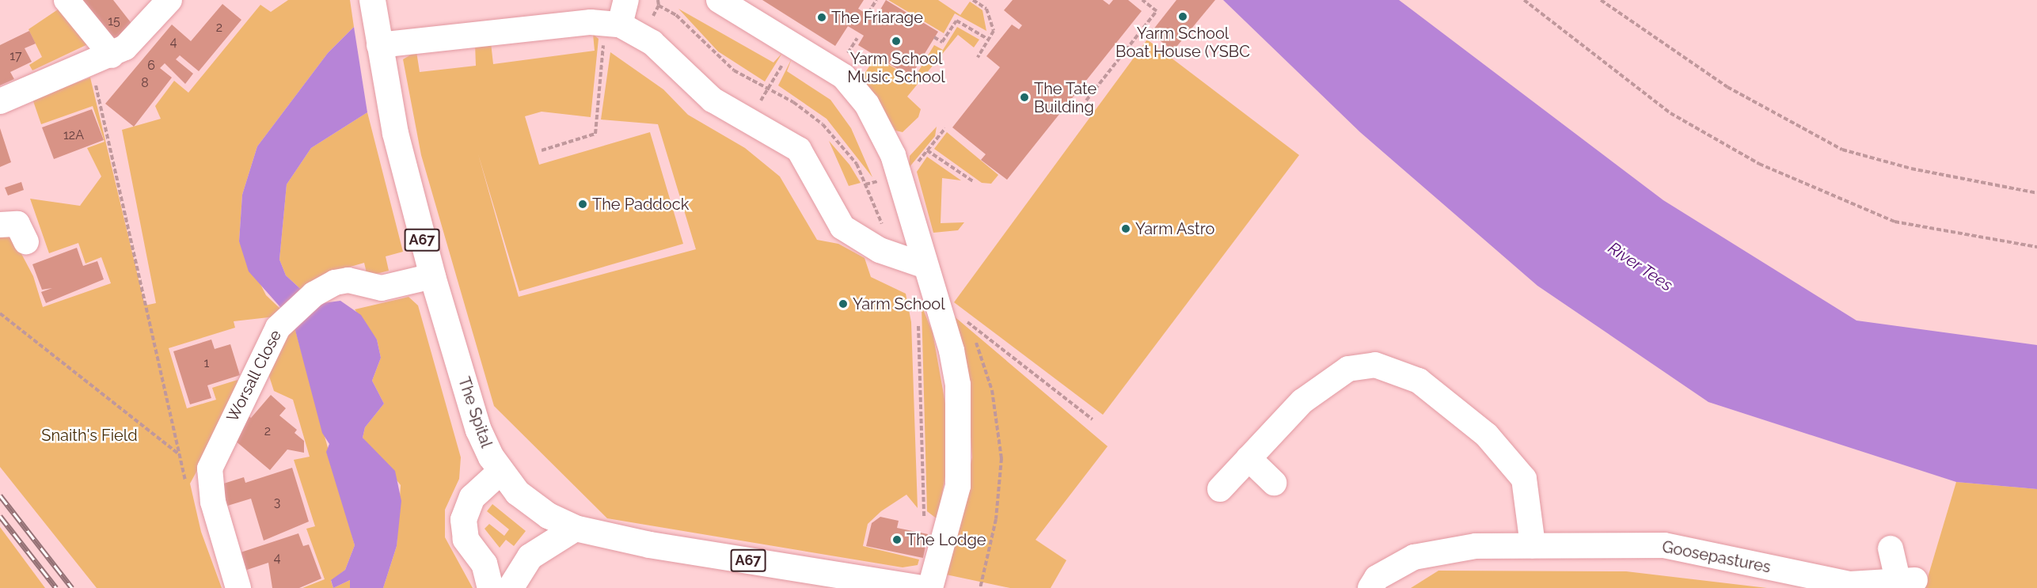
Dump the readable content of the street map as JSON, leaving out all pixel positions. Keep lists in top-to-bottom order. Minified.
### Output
{"streets":{"main road":["A67","The Spital"],"street":["Worsall Close","Goosepastures"]},"crossings":[["Worsall Close","The Spital"]],"water":["River Tees"],"parks":["Snaith's Field"],"places":["Yarm School Boat House (YSBC","The Friarage","Yarm School Music School","The Tate Building","The Paddock","Yarm Astro","Yarm School","The Lodge"],"house_numbers":["15","2","4","17","6","8","12A","1","2","3","4"]}
